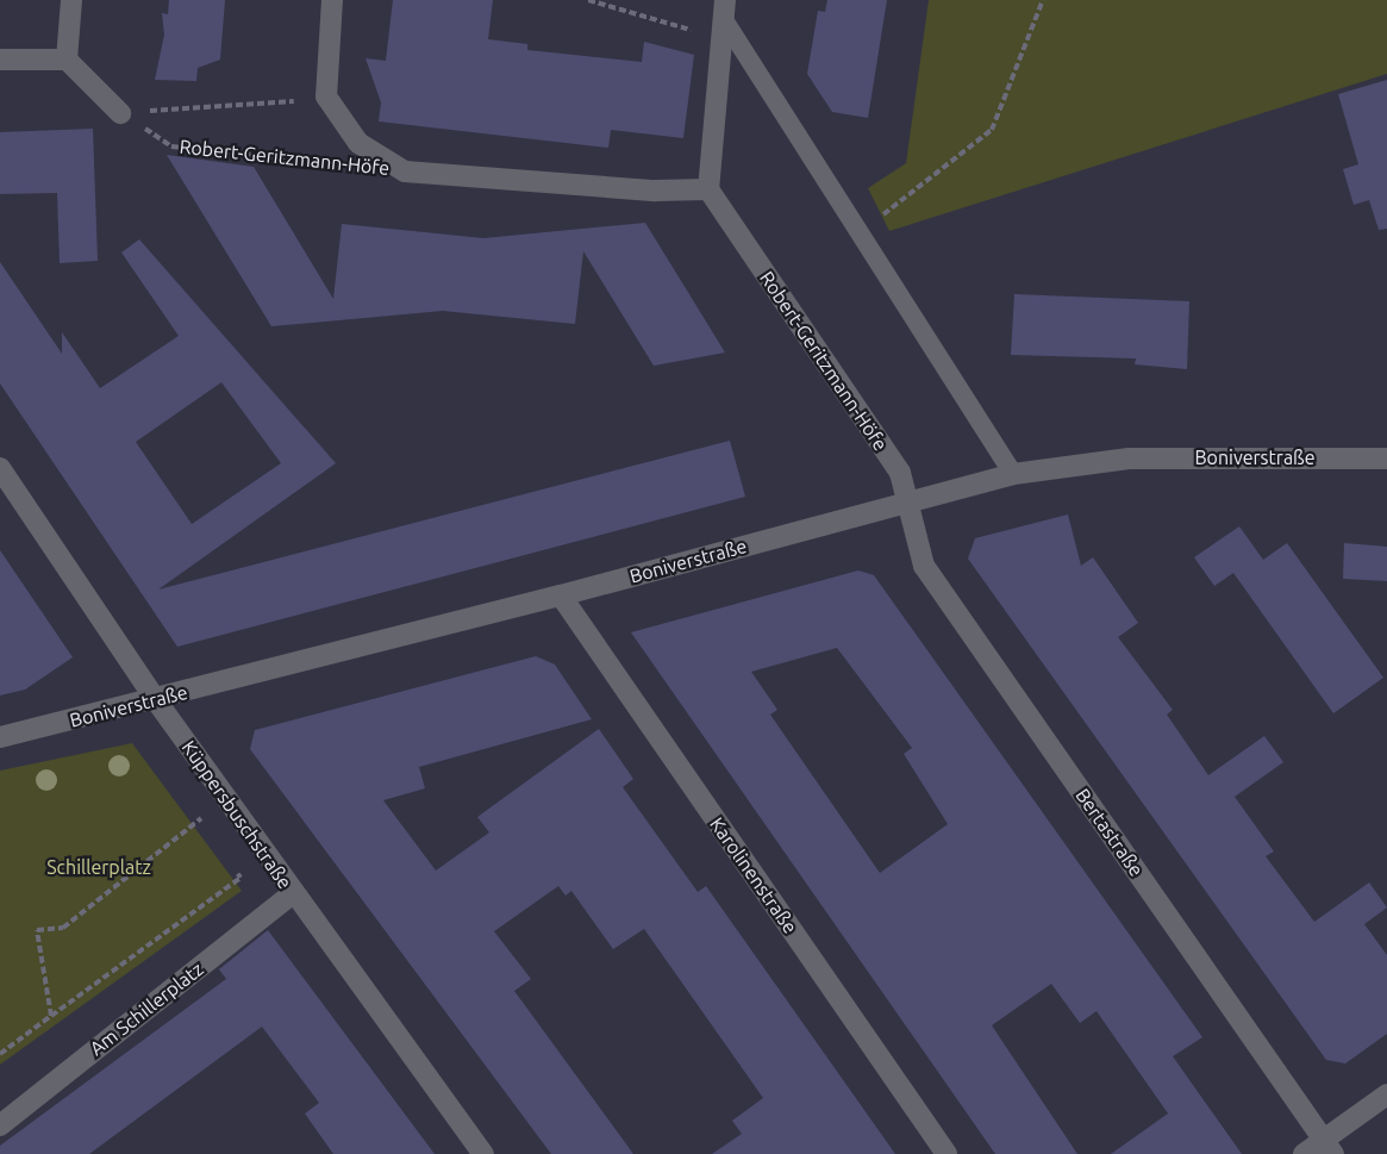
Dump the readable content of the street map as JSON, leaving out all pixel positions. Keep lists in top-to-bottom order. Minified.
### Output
{"streets":{"street":["Robert-Geritzmann-Höfe","Boniverstraße","Küppersbuschstraße","Bertastraße","Karolinenstraße","Am Schillerplatz"]},"crossings":[["Robert-Geritzmann-Höfe","Boniverstraße"],["Robert-Geritzmann-Höfe","Bertastraße"],["Boniverstraße","Küppersbuschstraße"],["Boniverstraße","Bertastraße"],["Boniverstraße","Karolinenstraße"],["Küppersbuschstraße","Am Schillerplatz"]],"parks":["Schillerplatz"]}
